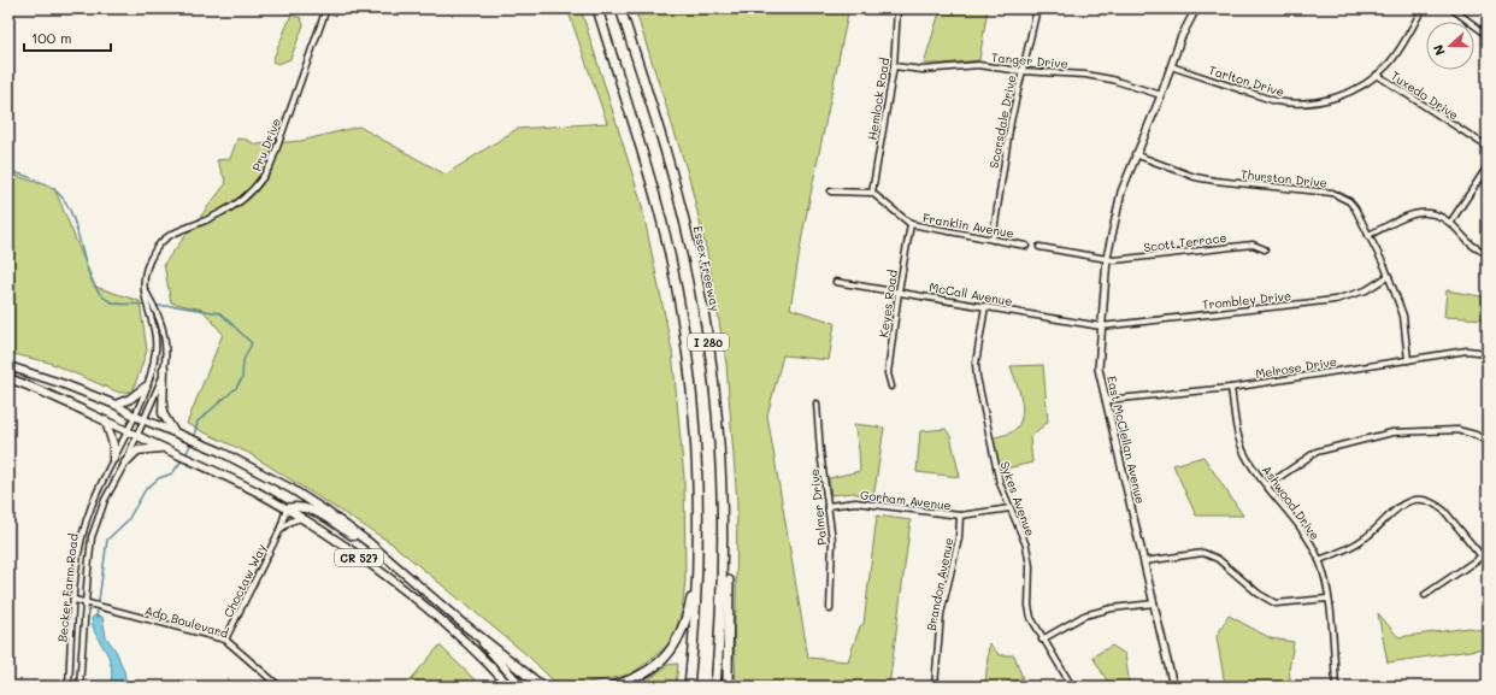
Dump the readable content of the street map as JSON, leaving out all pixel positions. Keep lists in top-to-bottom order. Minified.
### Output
{"streets":{"highway":["Essex Freeway","I 280"],"main road":["CR 527"],"street":["Tanger Drive","Tarlton Drive","Tuxedo Drive","Hemlock Road","Scarsdale Drive","Pru Drive","Thurston Drive","Franklin Avenue","Scott Terrace","McCall Avenue","Trombley Drive","Keyes Road","Melrose Drive","East McClellan Avenue","Sykes Avenue","Gorham Avenue","Ashwood Drive","Palmer Drive","Choctaw Way","Brandon Avenue","Becker Farm Road","Adp Boulevard"]},"crossings":[["Tanger Drive","Hemlock Road"],["Tanger Drive","Scarsdale Drive"],["Tanger Drive","East McClellan Avenue"],["Tarlton Drive","Tuxedo Drive"],["Tarlton Drive","East McClellan Avenue"],["Hemlock Road","Franklin Avenue"],["Scarsdale Drive","Franklin Avenue"],["Pru Drive","CR 527"],["Pru Drive","Becker Farm Road"],["Thurston Drive","Trombley Drive"],["Thurston Drive","Melrose Drive"],["Thurston Drive","East McClellan Avenue"],["Franklin Avenue","Keyes Road"],["Scott Terrace","East McClellan Avenue"],["McCall Avenue","Trombley Drive"],["McCall Avenue","Keyes Road"],["McCall Avenue","East McClellan Avenue"],["McCall Avenue","Sykes Avenue"],["Trombley Drive","East McClellan Avenue"],["Melrose Drive","East McClellan Avenue"],["Melrose Drive","Ashwood Drive"],["Sykes Avenue","Gorham Avenue"],["Gorham Avenue","Palmer Drive"],["Gorham Avenue","Brandon Avenue"],["CR 527","Choctaw Way"],["CR 527","Becker Farm Road"],["Choctaw Way","Adp Boulevard"],["Becker Farm Road","Adp Boulevard"]],"scale_bar":"100 m","north":"left"}
